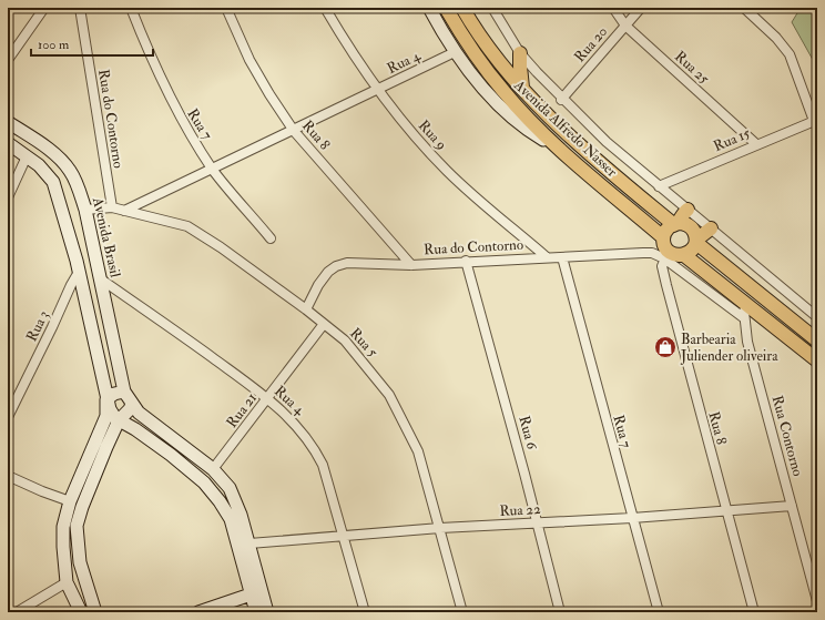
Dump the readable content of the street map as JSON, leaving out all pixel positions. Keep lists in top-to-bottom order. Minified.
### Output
{"streets":{"main road":["Avenida Alfredo Nasser"],"street":["Rua 20","Rua 4","Rua 25","Rua do Contorno","Rua 7","Rua 8","Rua 9","Rua 15","Avenida Brasil","Rua 3","Rua 5","Rua 21","Rua 6","Rua Contorno","Rua 22"]},"crossings":[["Rua 20","Rua 25"],["Rua 4","Rua 7"],["Rua 4","Rua 8"],["Rua 4","Rua 9"],["Rua 4","Avenida Brasil"],["Rua 4","Rua 5"],["Rua 4","Rua 21"],["Rua 4","Rua 22"],["Rua 25","Rua 15"],["Rua do Contorno","Rua 7"],["Rua do Contorno","Avenida Alfredo Nasser"],["Rua do Contorno","Rua 8"],["Rua do Contorno","Rua 9"],["Rua do Contorno","Rua 5"],["Rua do Contorno","Rua 6"],["Rua 7","Rua 22"],["Avenida Alfredo Nasser","Rua 8"],["Rua 8","Rua 22"],["Avenida Brasil","Rua 5"],["Avenida Brasil","Rua 21"],["Avenida Brasil","Rua 22"],["Rua 5","Rua 21"],["Rua 5","Rua 22"],["Rua 6","Rua 22"],["Rua Contorno","Rua 22"]],"places":{"shop":["Barbearia Juliender oliveira"]},"scale_bar":"100 m"}
